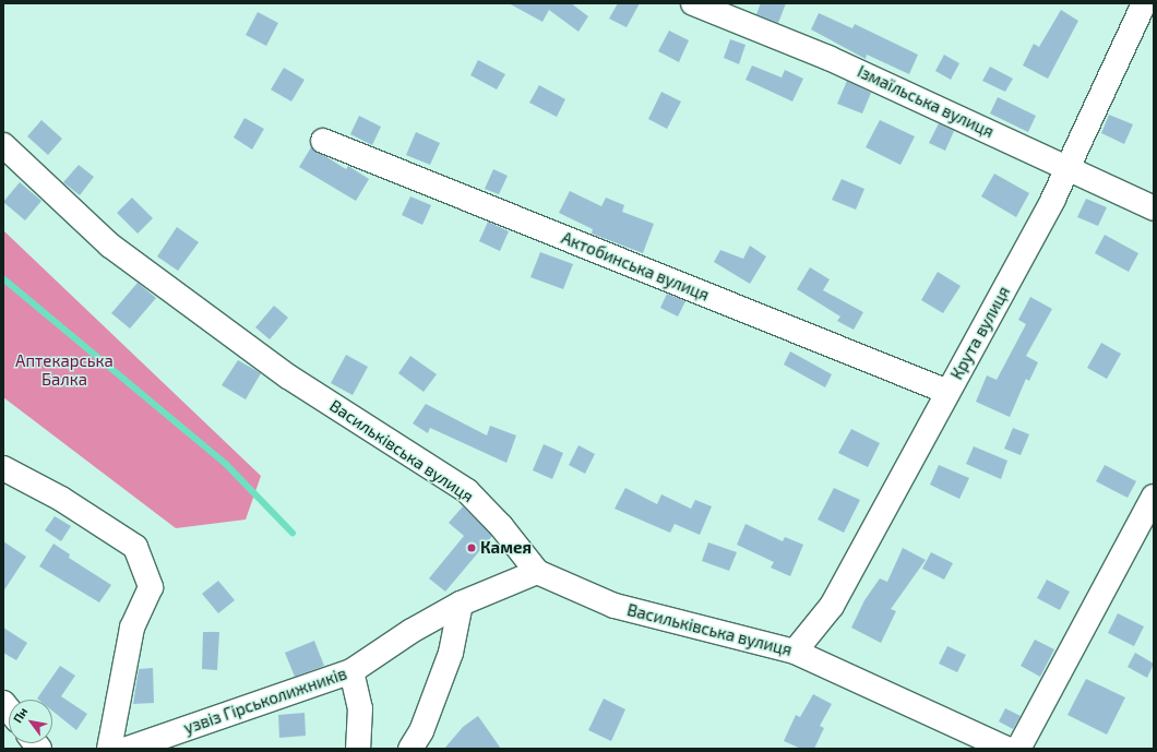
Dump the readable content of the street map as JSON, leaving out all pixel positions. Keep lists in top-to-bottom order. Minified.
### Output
{"streets":{"street":["Ізмаїльська вулиця","Актобинська вулиця","Крута вулиця","Васильківська вулиця","узвіз Гірськолижників"]},"crossings":[["Ізмаїльська вулиця","Крута вулиця"],["Актобинська вулиця","Крута вулиця"],["Крута вулиця","Васильківська вулиця"],["Васильківська вулиця","узвіз Гірськолижників"]],"parks":["Аптекарська Балка"],"places":["Камея"],"north":"top left"}
